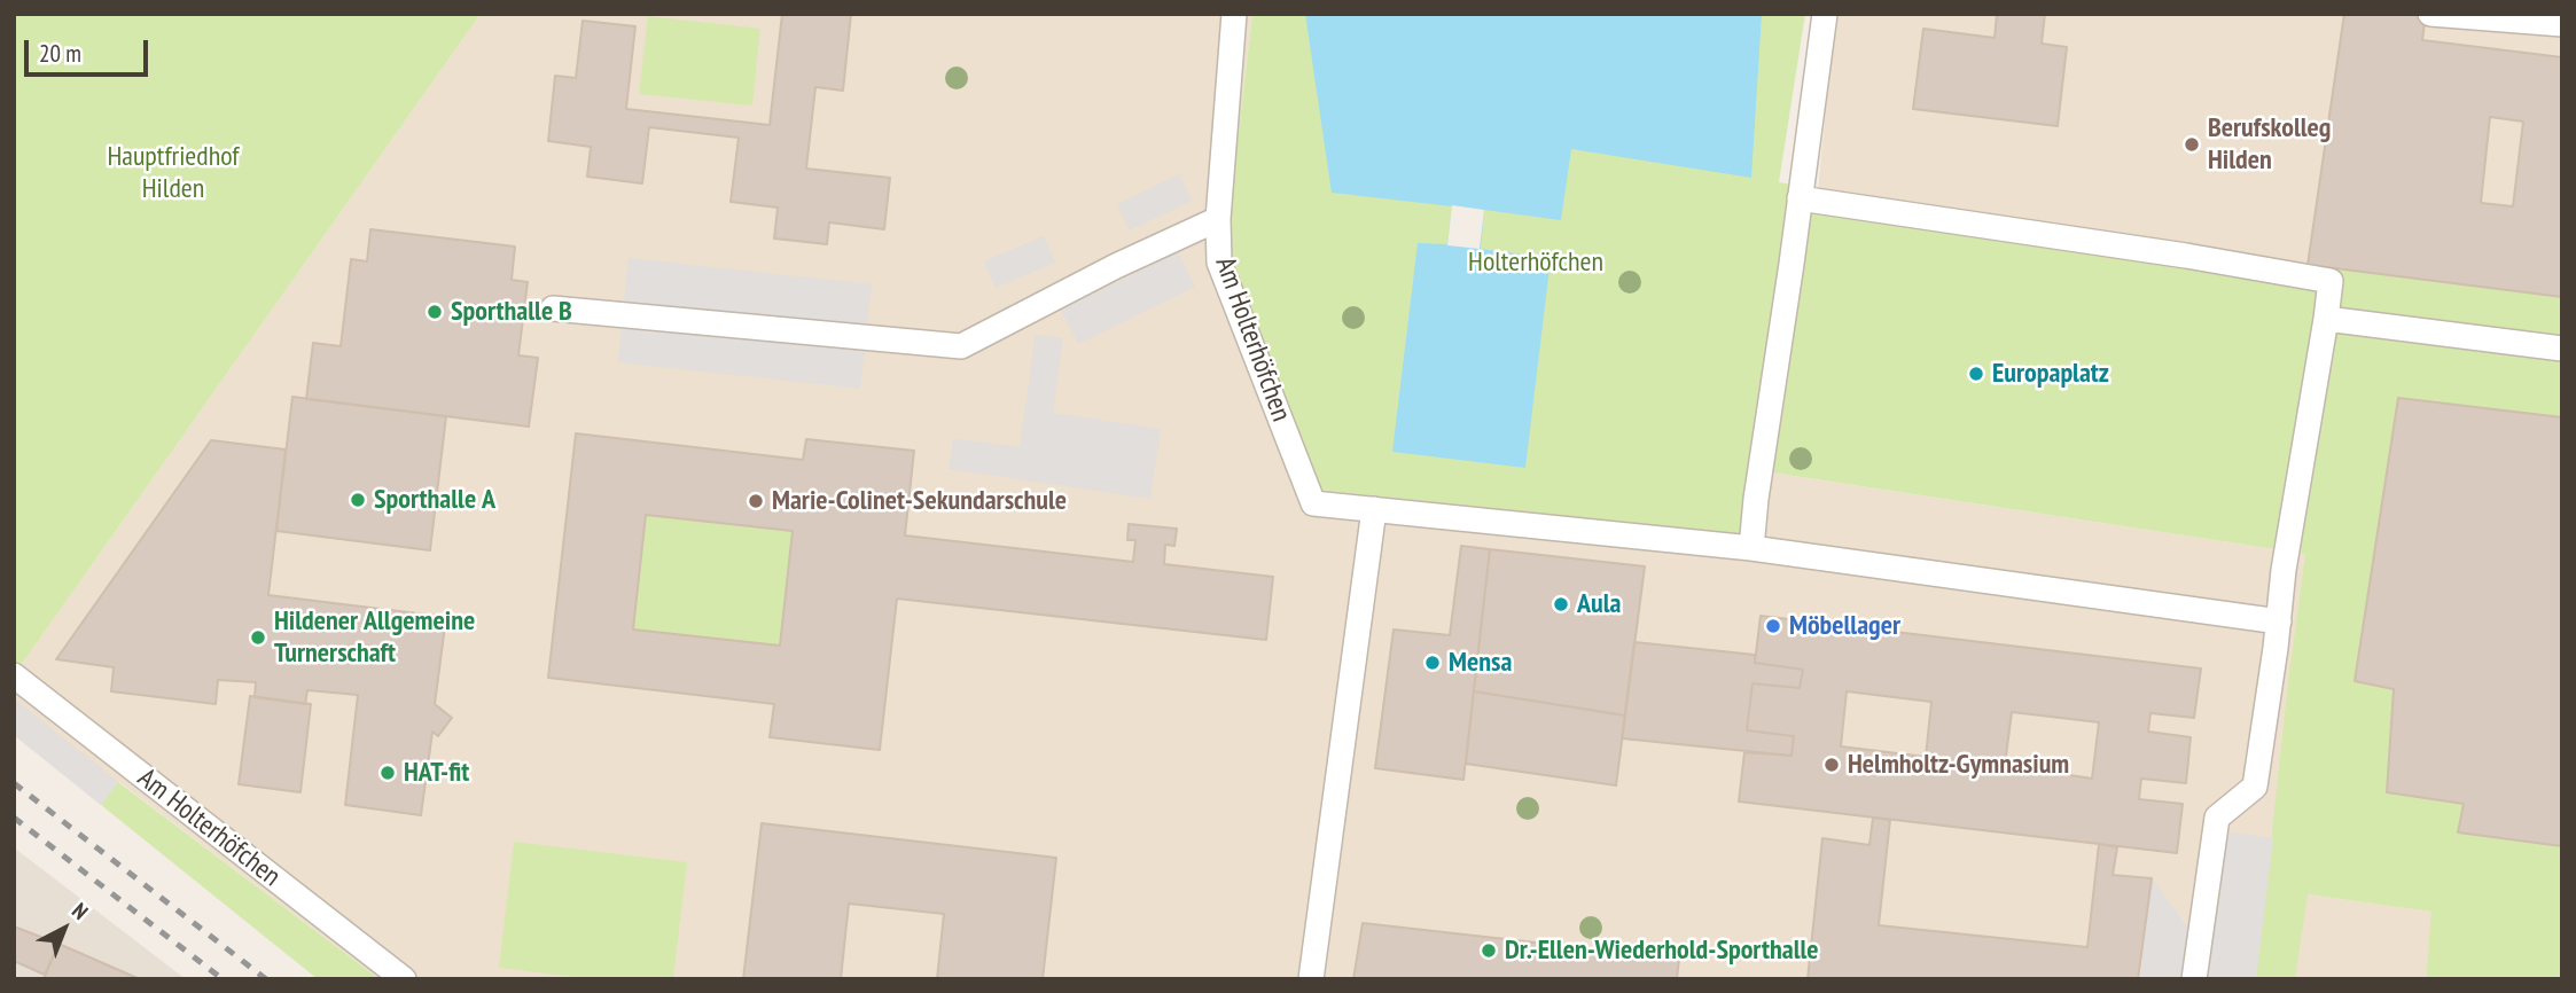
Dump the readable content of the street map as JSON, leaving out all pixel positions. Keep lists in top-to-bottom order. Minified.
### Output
{"streets":{"lane":["Am Holterhöfchen"]},"parks":["Hauptfriedhof Hilden","Holterhöfchen"],"places":["Berufskolleg Hilden","Sporthalle B","Europaplatz","Sporthalle A","Marie-Colinet-Sekundarschule","Aula","Möbellager","Hildener Allgemeine Turnerschaft","Mensa","Helmholtz-Gymnasium","HAT-fit","Dr.-Ellen-Wiederhold-Sporthalle"],"scale_bar":"20 m","north":"top right"}
